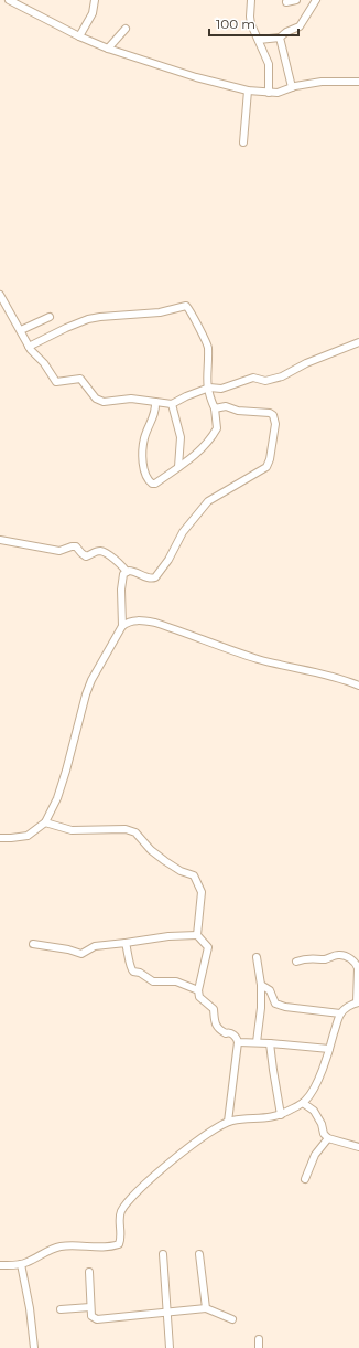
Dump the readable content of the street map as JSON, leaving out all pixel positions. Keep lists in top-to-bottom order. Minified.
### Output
{"scale_bar":"100 m"}
